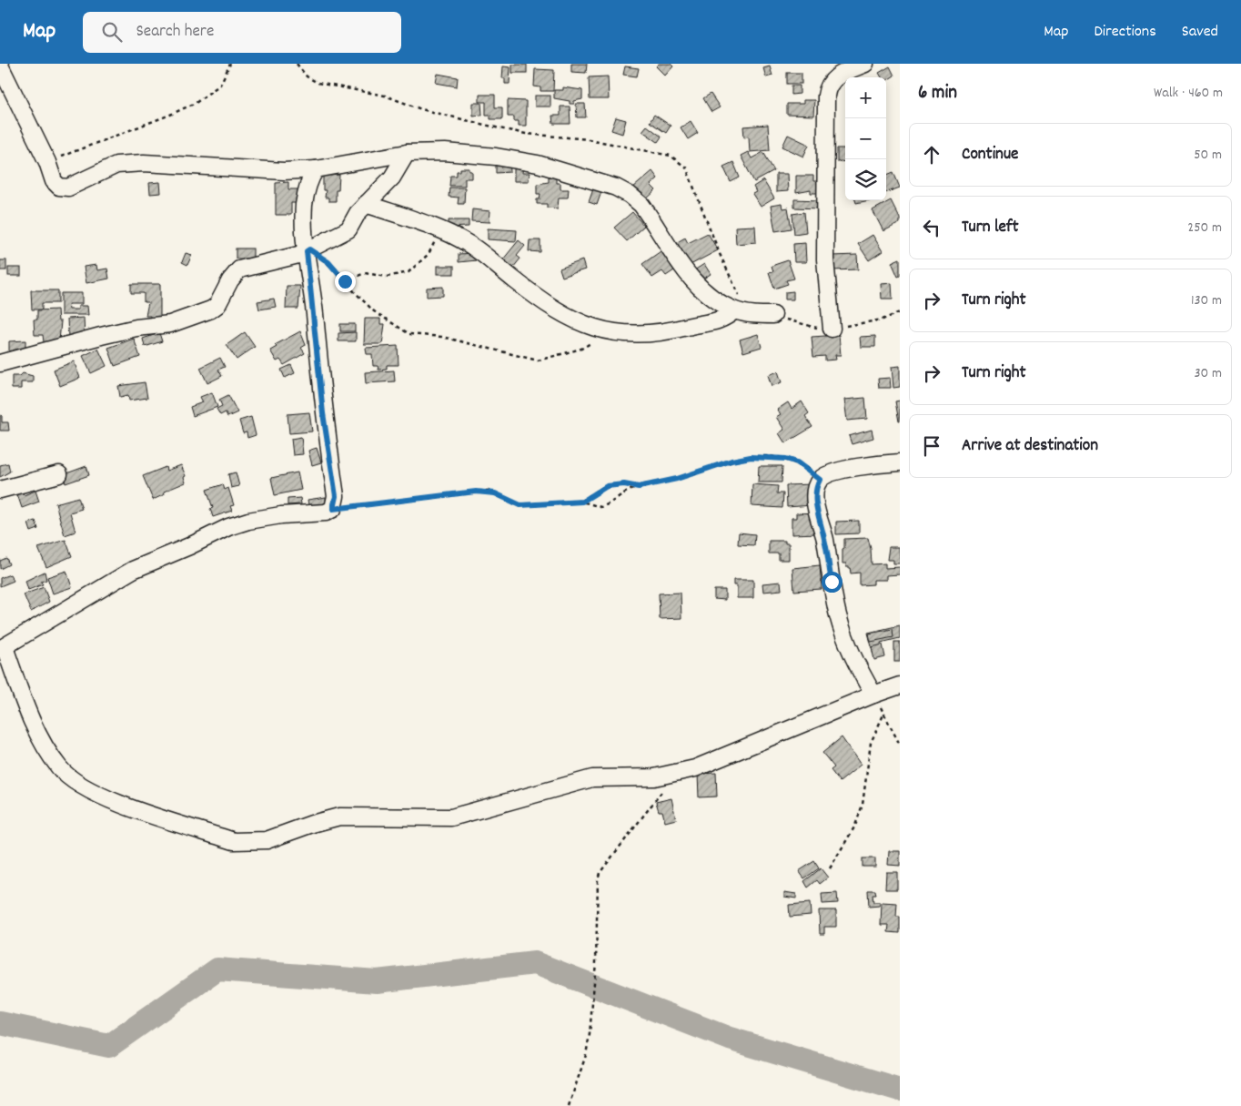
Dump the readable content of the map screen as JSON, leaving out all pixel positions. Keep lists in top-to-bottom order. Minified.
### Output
{"page":{"header":"Map","search":"Search here","nav":["Map","Directions","Saved"],"heading":["6 min","Walk · 460 m"],"map_buttons":["+","−"],"list":[["Continue","50 m"],["Turn left","250 m"],["Turn right","130 m"],["Turn right","30 m"],"Arrive at destination"]}}
